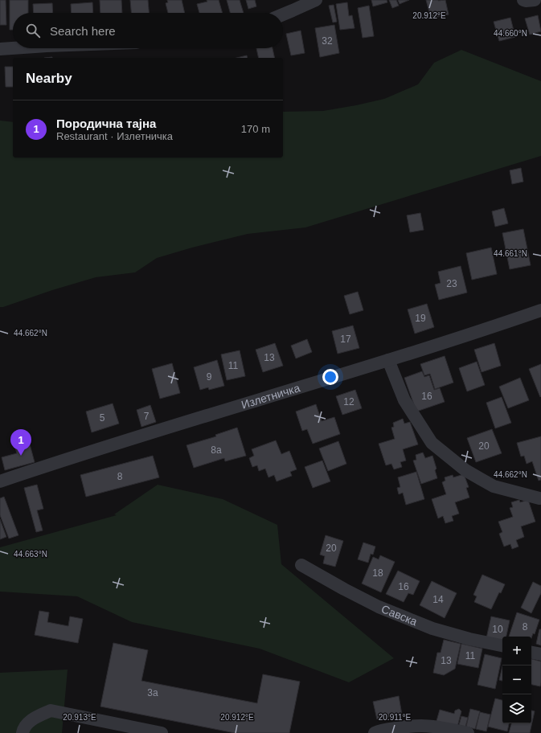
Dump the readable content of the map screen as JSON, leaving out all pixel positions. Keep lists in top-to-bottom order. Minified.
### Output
{"streets":{"street":["Излетничка","Савска"]},"house_numbers":["32","23","19","17","13","11","9","16","12","7","5","20","8a","8","20","18","16","14","8","10","11","13","3a"],"page":{"search":"Search here","heading":"Nearby","list":[{"mark":"1","name":"Породична тајна","note":"Restaurant · Излетничка","value":"170 m"}],"pins":"1","map_buttons":["+","−"]},"coordinates":["20.912°E","44.660°N","44.661°N","44.662°N","44.663°N","20.913°E","20.911°E"]}
